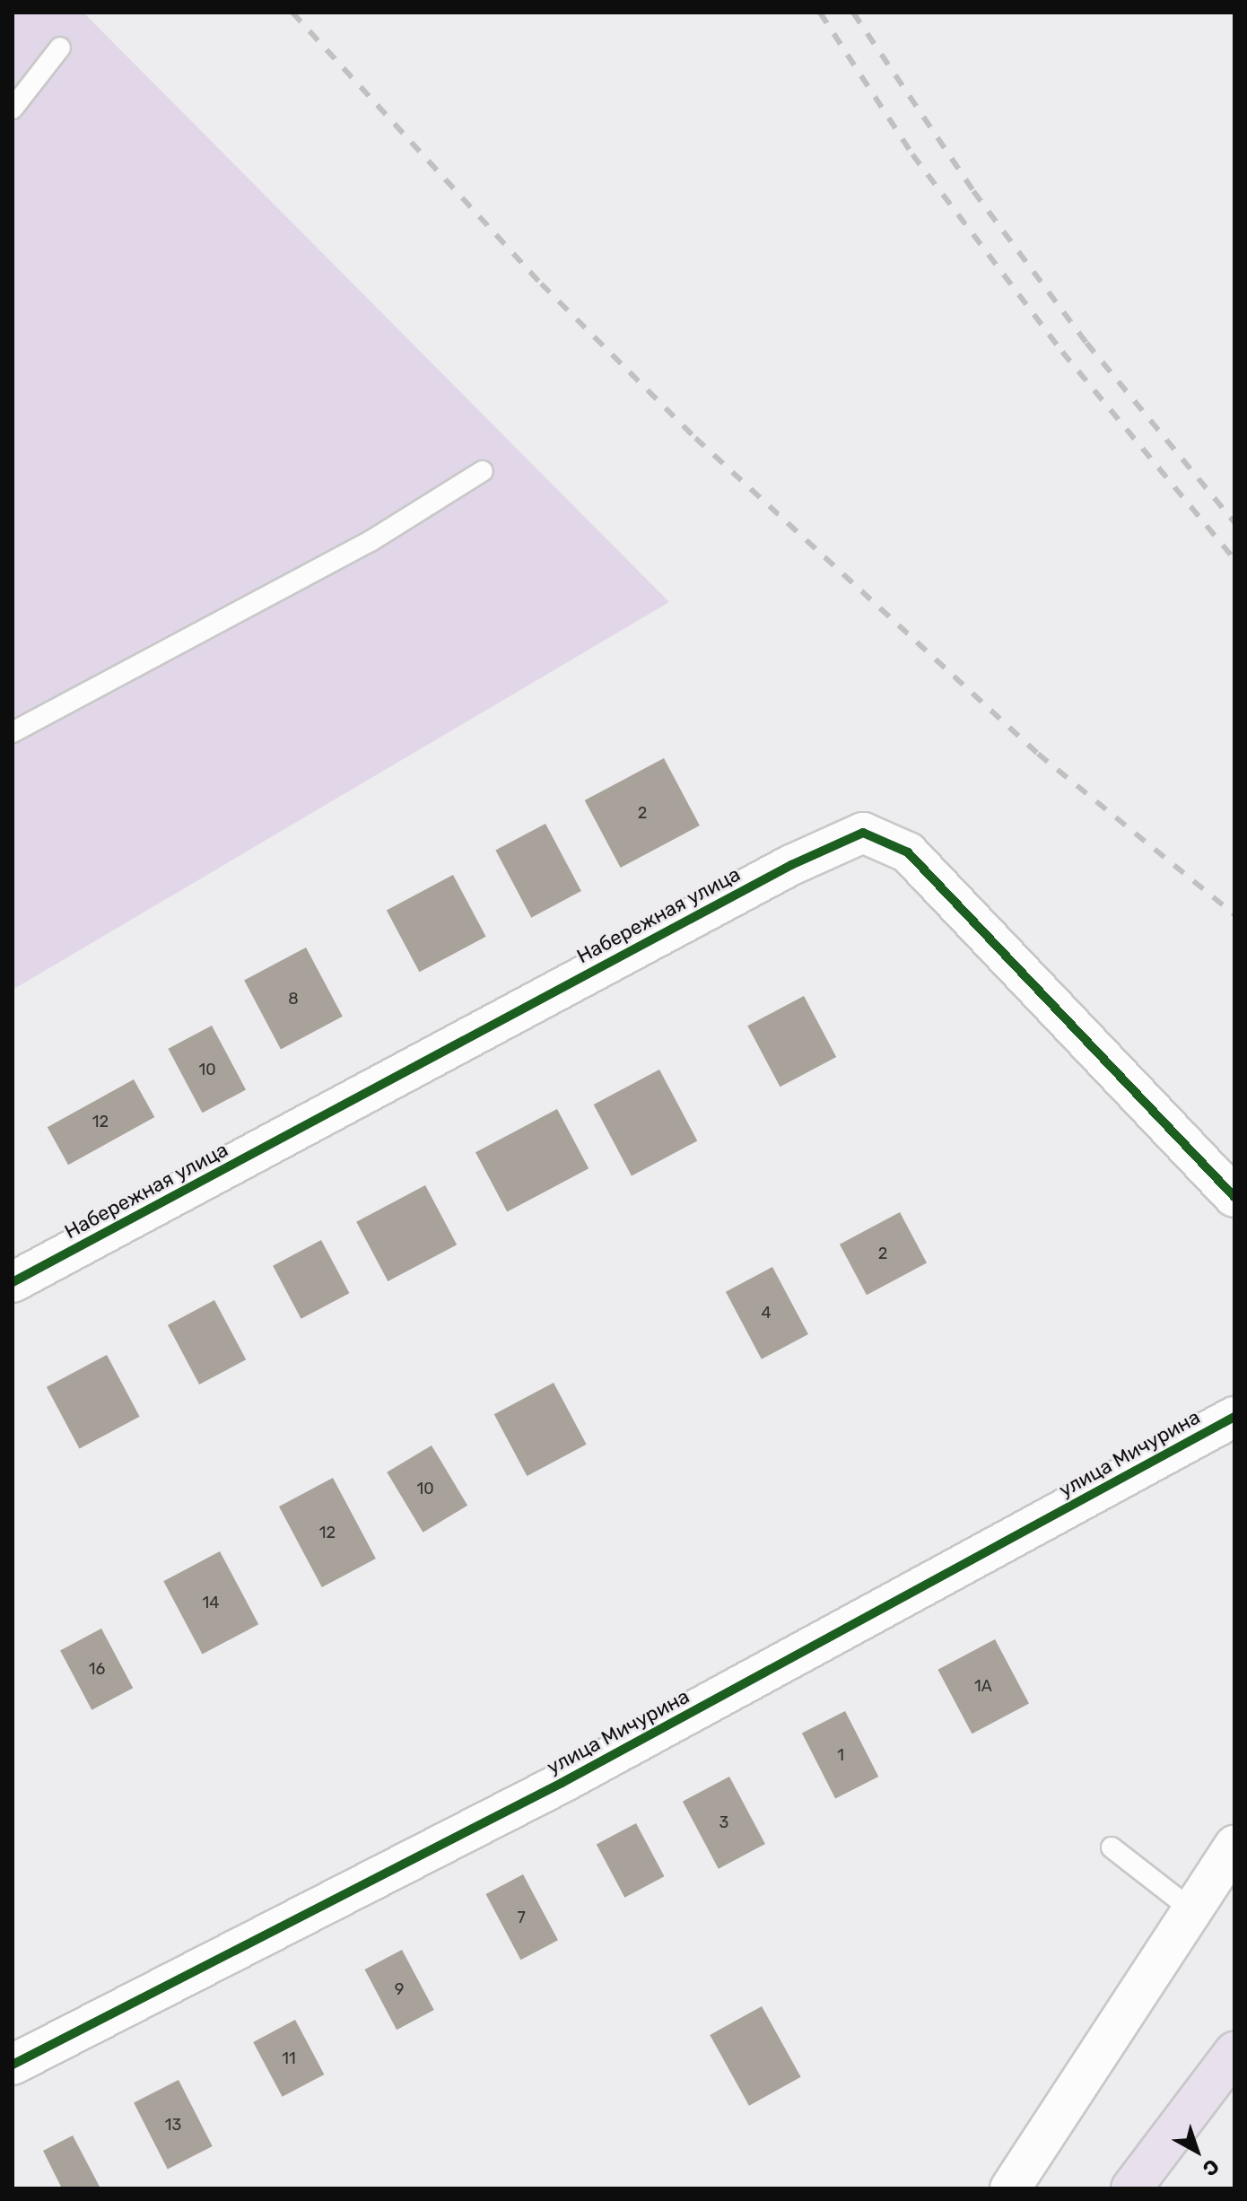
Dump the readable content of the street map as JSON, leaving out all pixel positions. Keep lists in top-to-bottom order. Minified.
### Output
{"streets":{"street":["Набережная улица","улица Мичурина"]},"house_numbers":["2","8","10","12","2","4","10","12","14","16","1А","1","3","7","9","11","13"],"north":"bottom right"}
